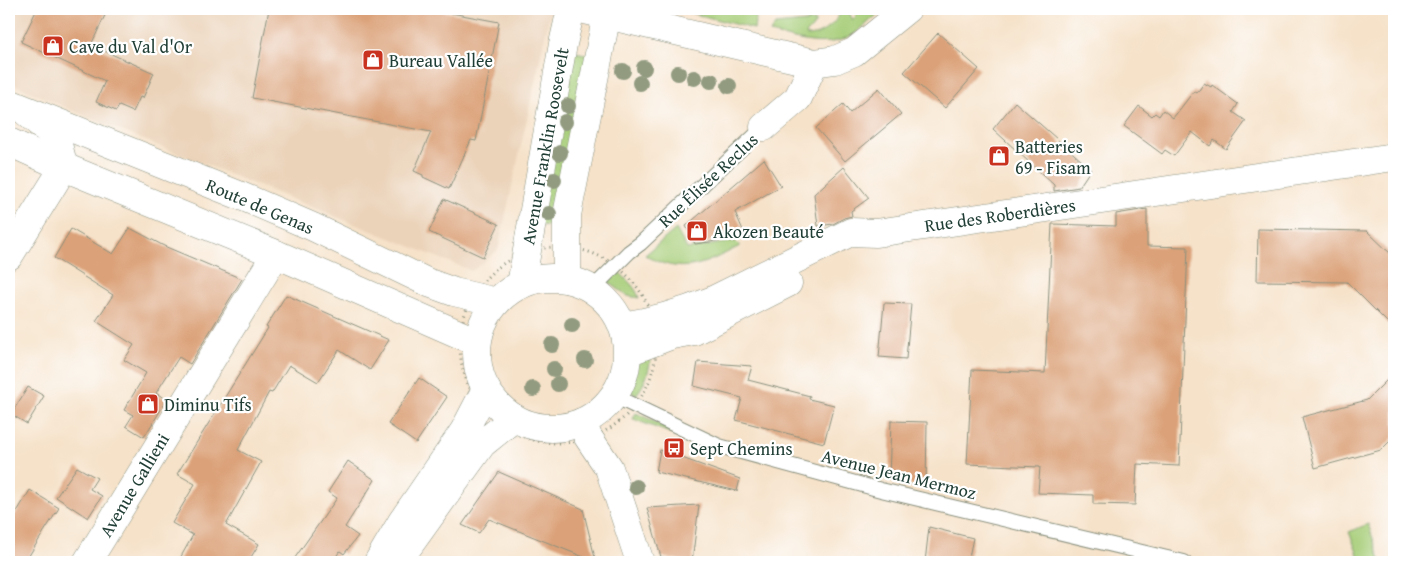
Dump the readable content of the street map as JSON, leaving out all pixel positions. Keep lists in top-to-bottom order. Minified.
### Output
{"streets":{"main road":["Avenue Franklin Roosevelt","Rue Élisée Reclus","Route de Genas","Rue des Roberdières","Avenue Gallieni"],"lane":["Avenue Jean Mermoz"]},"crossings":[["Avenue Franklin Roosevelt","Rue Élisée Reclus"],["Avenue Franklin Roosevelt","Route de Genas"],["Avenue Franklin Roosevelt","Rue des Roberdières"],["Avenue Franklin Roosevelt","Avenue Jean Mermoz"],["Rue Élisée Reclus","Route de Genas"],["Rue Élisée Reclus","Rue des Roberdières"],["Rue Élisée Reclus","Avenue Jean Mermoz"],["Route de Genas","Rue des Roberdières"],["Route de Genas","Avenue Jean Mermoz"],["Rue des Roberdières","Avenue Jean Mermoz"]],"places":{"shop":["Cave du Val d'Or","Bureau Vallée","Batteries 69 - Fisam","Akozen Beauté","Diminu Tifs"],"bus stop":["Sept Chemins"]}}
